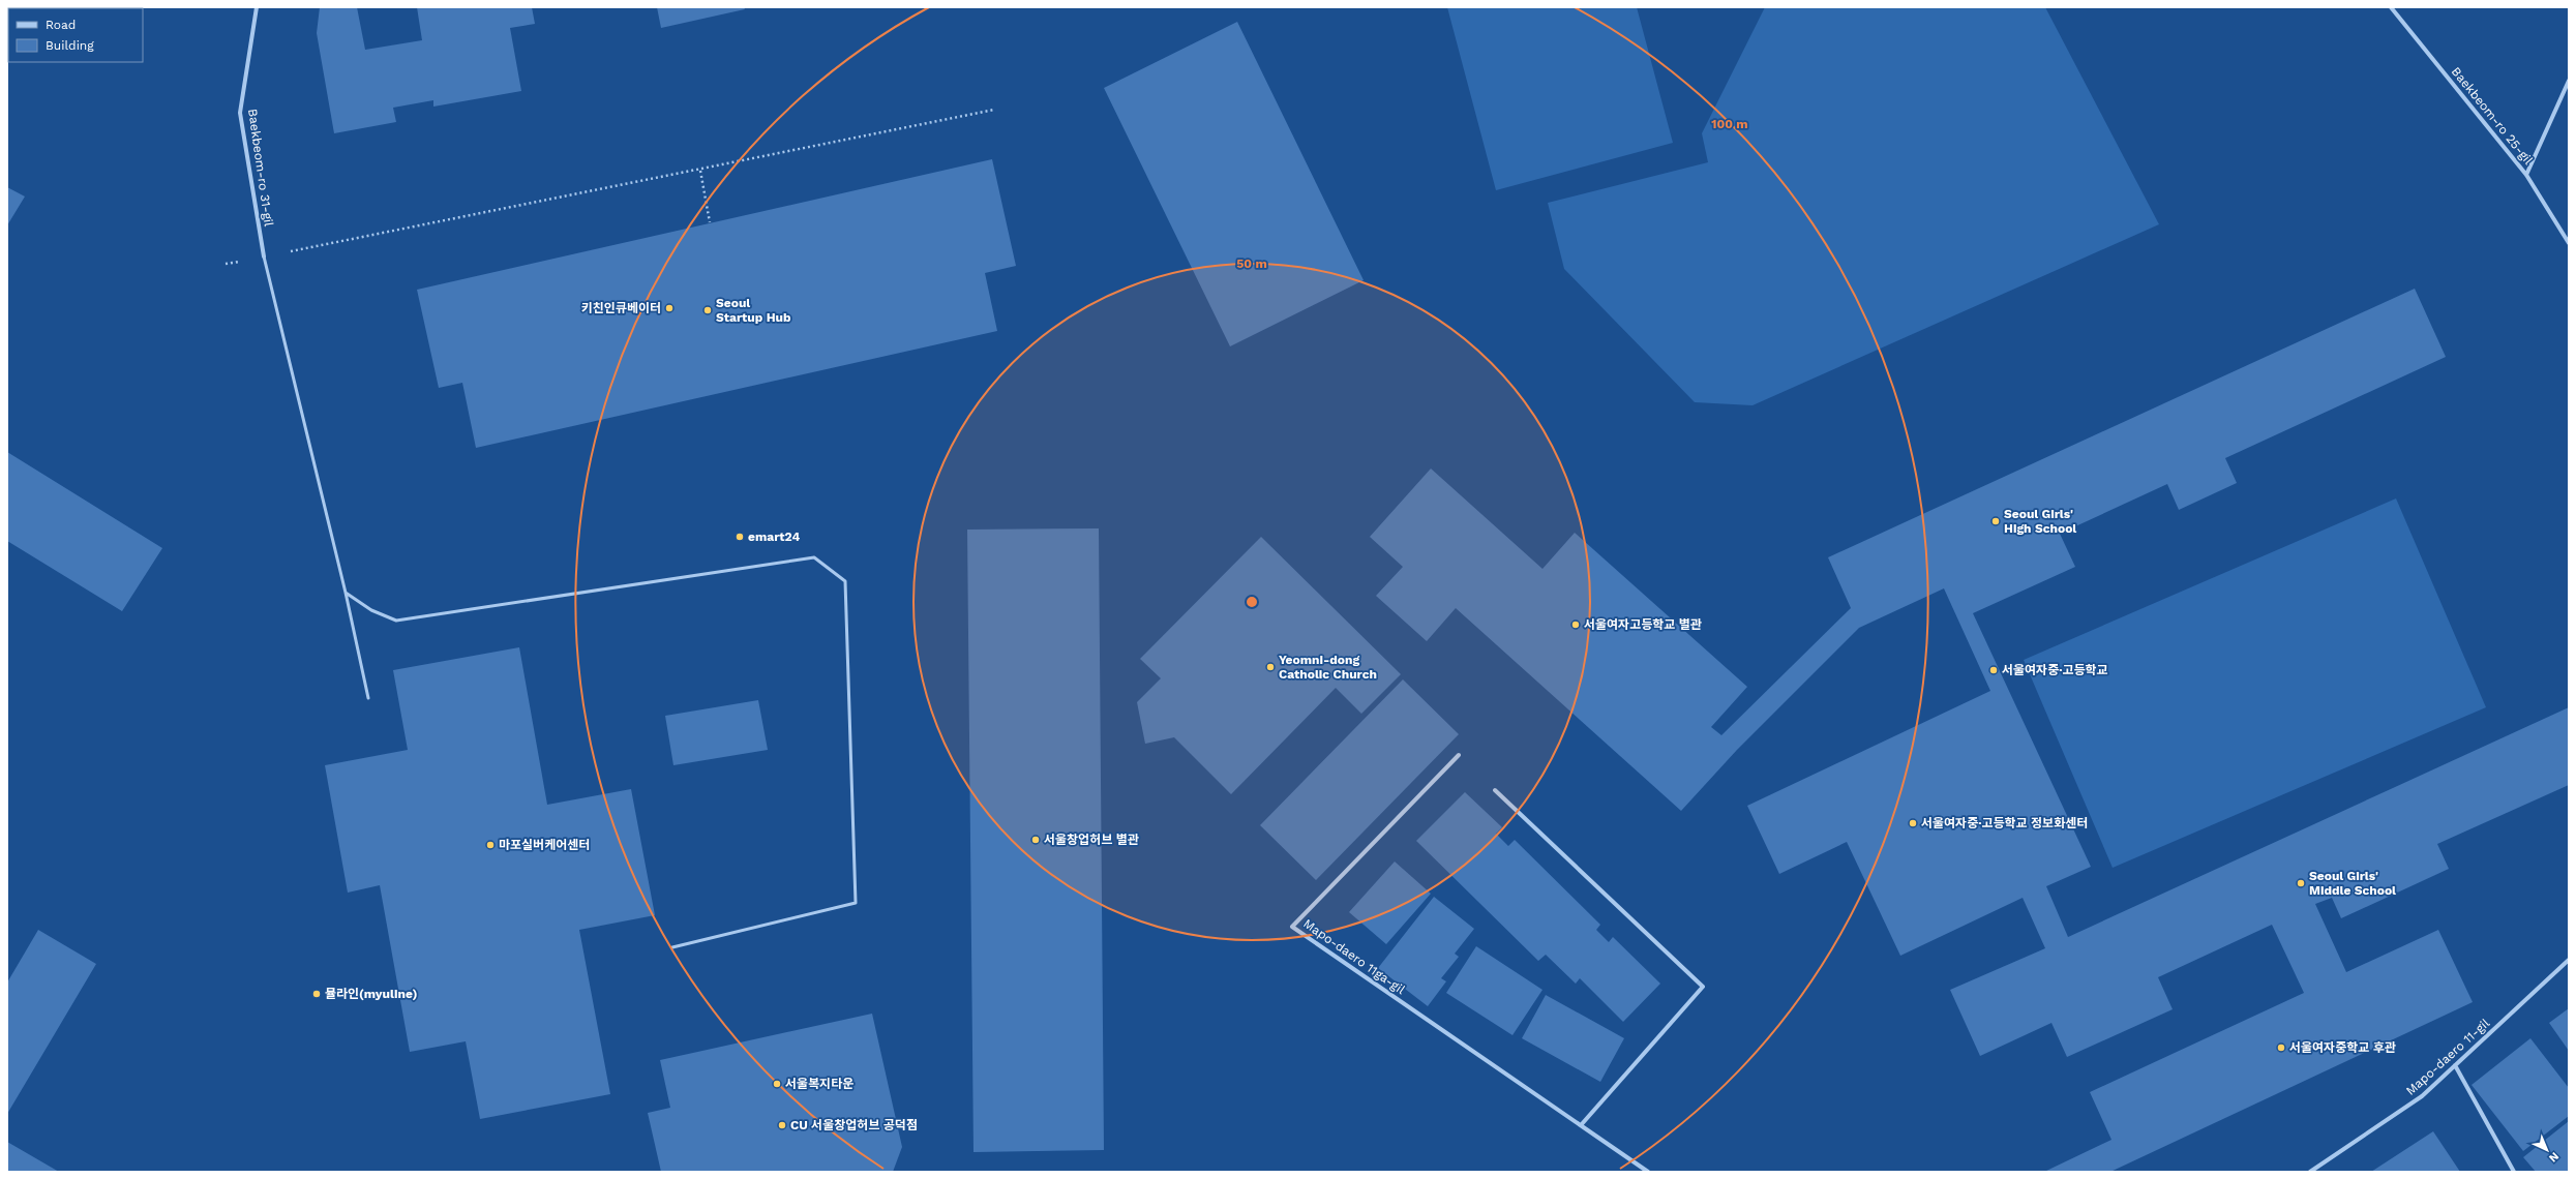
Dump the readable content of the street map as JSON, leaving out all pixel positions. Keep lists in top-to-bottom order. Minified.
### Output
{"streets":{"street":["Baekbeom-ro 25-gil","Baekbeom-ro 31-gil","Mapo-daero 11ga-gil","Mapo-daero 11-gil"]},"places":["키친인큐베이터","Seoul Startup Hub","Seoul Girls' High School","emart24","서울여자고등학교 별관","Yeomni-dong Catholic Church","서울여자중·고등학교","서울여자중·고등학교 정보화센터","서울창업허브 별관","마포실버케어센터","Seoul Girls' Middle School","뮬라인(myuline)","서울여자중학교 후관","서울복지타운","CU 서울창업허브 공덕점"],"legend":["Road","Building"],"north":"bottom right","rings":["100 m","50 m"]}
